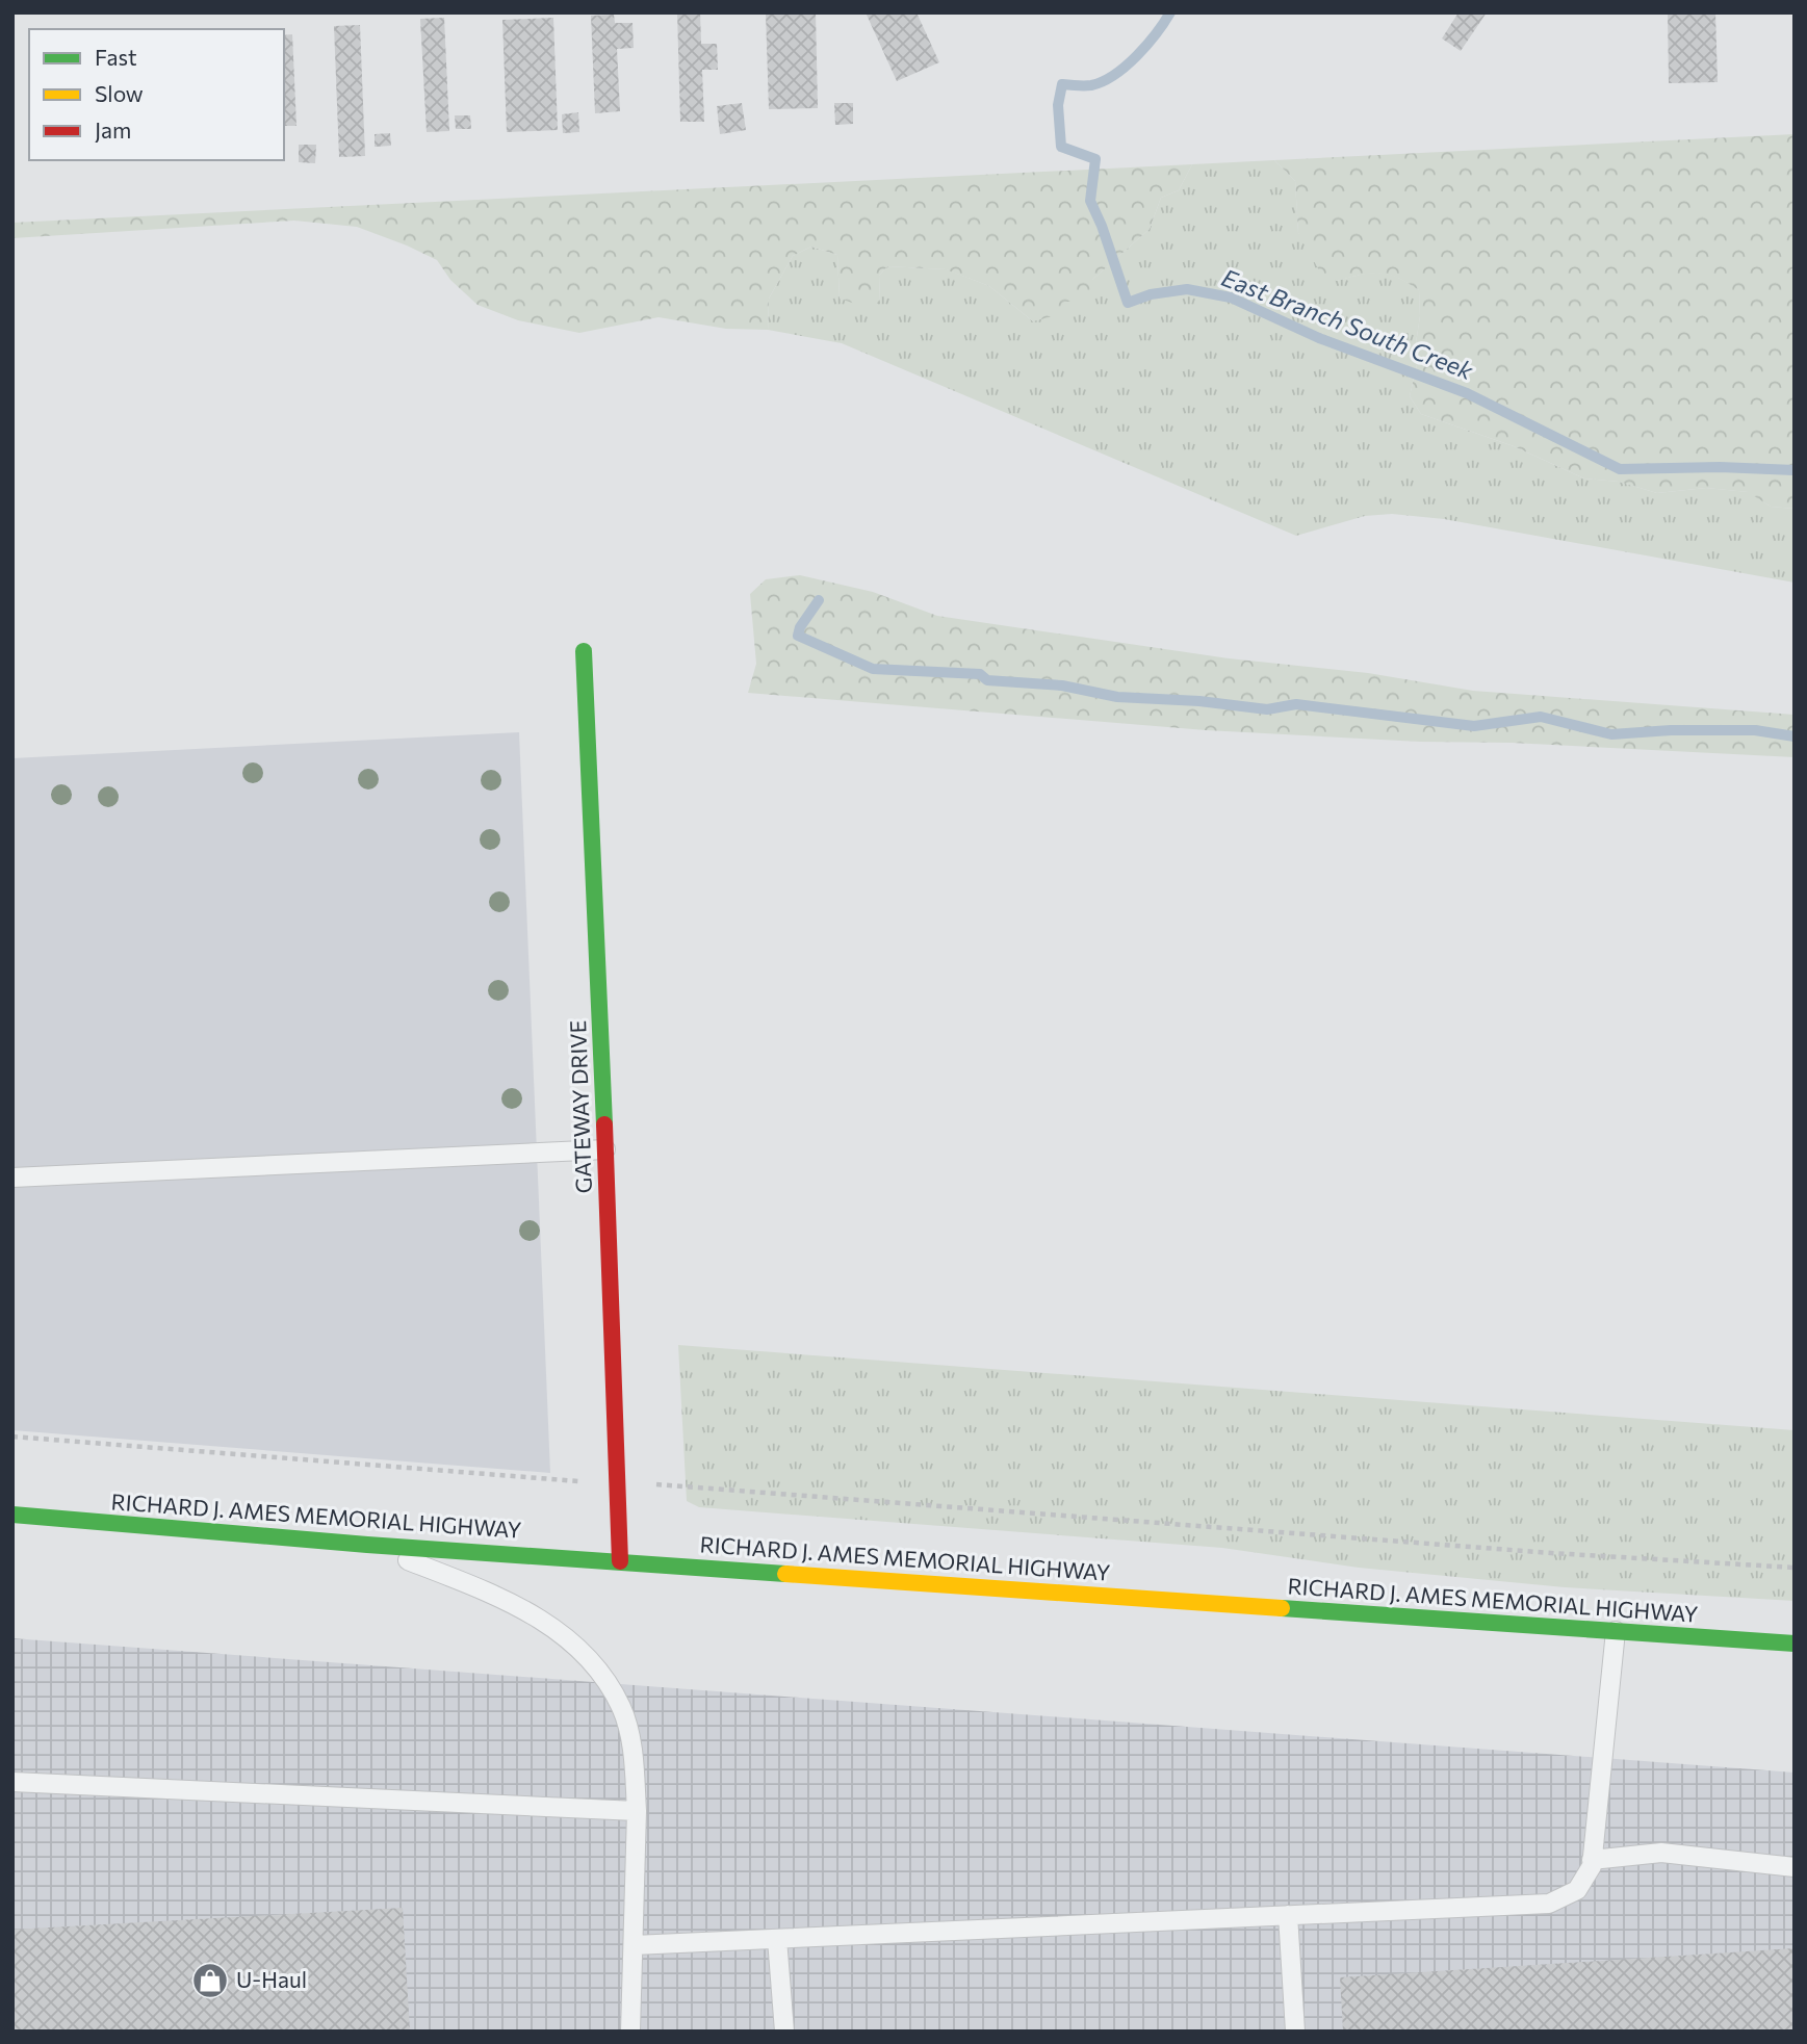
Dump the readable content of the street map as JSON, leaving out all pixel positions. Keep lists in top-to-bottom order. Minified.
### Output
{"streets":{"main road":["GATEWAY DRIVE","RICHARD J. AMES MEMORIAL HIGHWAY"]},"crossings":[["GATEWAY DRIVE","RICHARD J. AMES MEMORIAL HIGHWAY"]],"water":["East Branch South Creek"],"places":{"shop":["U-Haul"]},"legend":["Fast","Slow","Jam"]}
